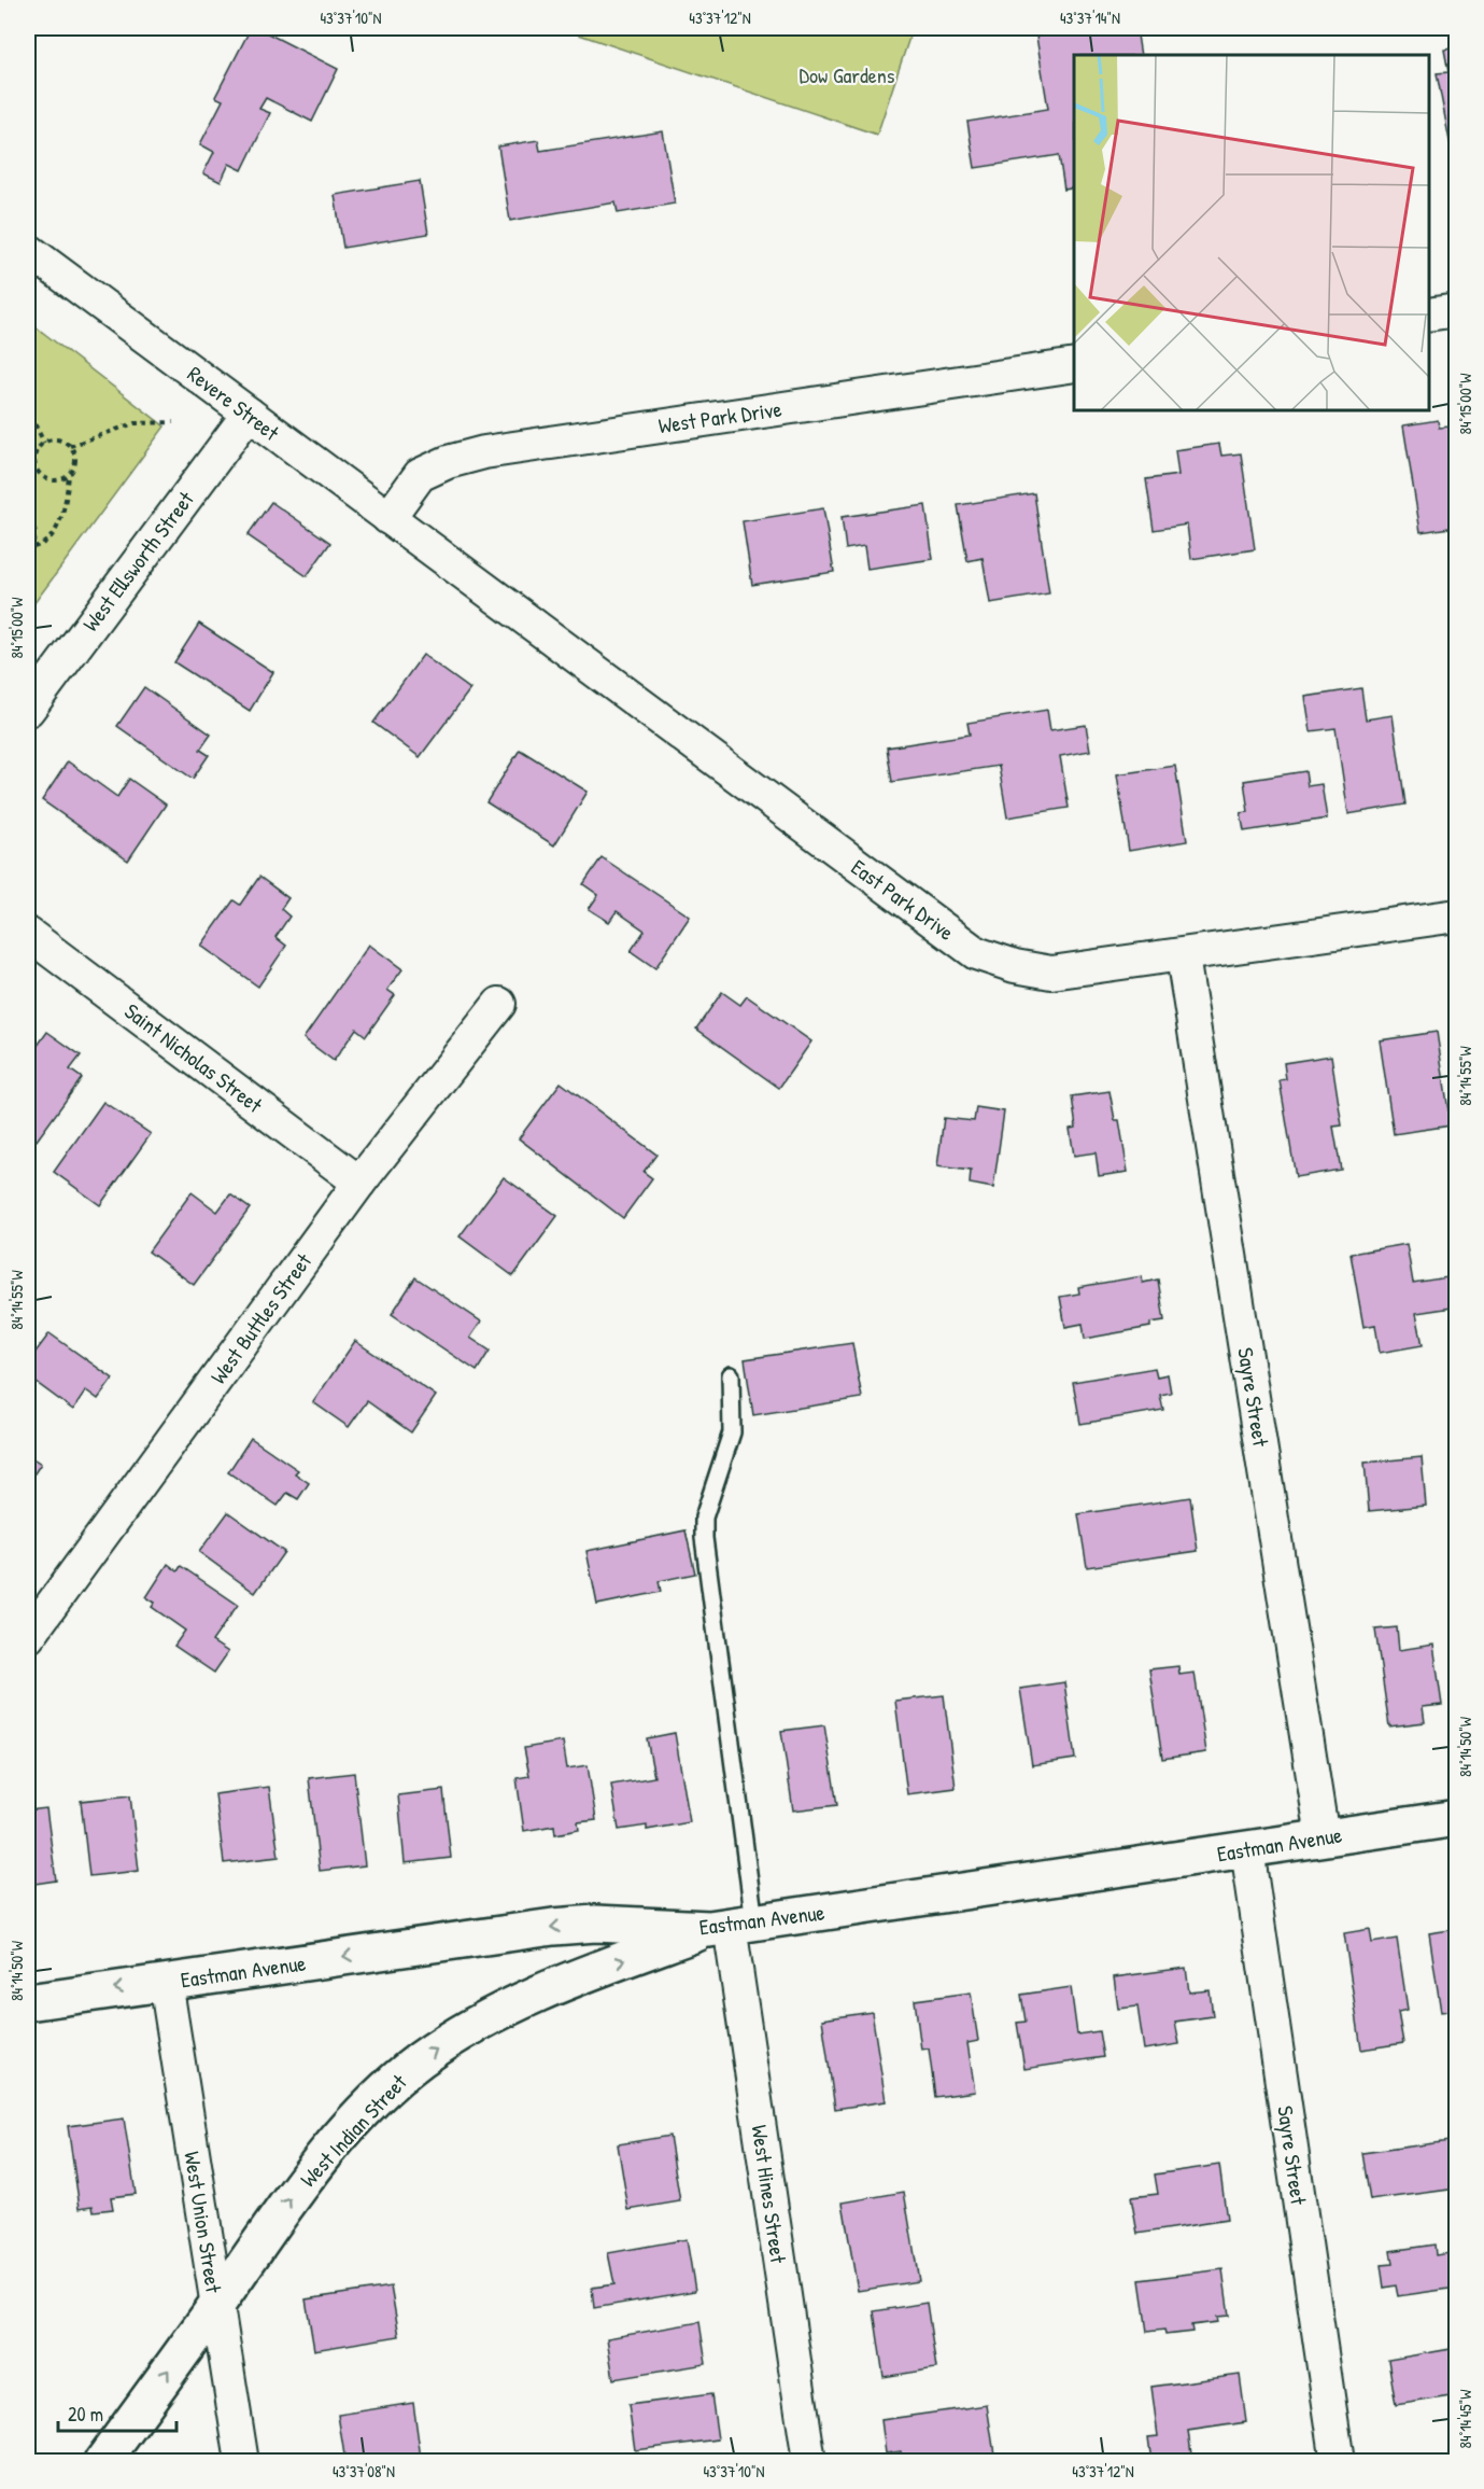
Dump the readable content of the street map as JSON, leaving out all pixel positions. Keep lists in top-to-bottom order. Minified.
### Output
{"streets":{"main road":["Eastman Avenue","West Indian Street"],"street":["Revere Street","West Park Drive","West Ellsworth Street","East Park Drive","Saint Nicholas Street","West Buttles Street","Sayre Street","West Hines Street","West Union Street"]},"crossings":[["Revere Street","West Park Drive"],["Revere Street","West Ellsworth Street"],["Revere Street","East Park Drive"],["East Park Drive","Sayre Street"],["Saint Nicholas Street","West Buttles Street"],["Sayre Street","Eastman Avenue"],["Eastman Avenue","West Indian Street"],["Eastman Avenue","West Hines Street"],["Eastman Avenue","West Union Street"],["West Indian Street","West Hines Street"],["West Indian Street","West Union Street"]],"one_way":["Eastman Avenue","West Indian Street"],"parks":["Dow Gardens"],"scale_bar":"20 m","coordinates":["43°37'10\"N","43°37'12\"N","43°37'14\"N","84°15'00\"W","84°14'55\"W","84°14'50\"W","84°14'45\"W","43°37'08\"N"]}
